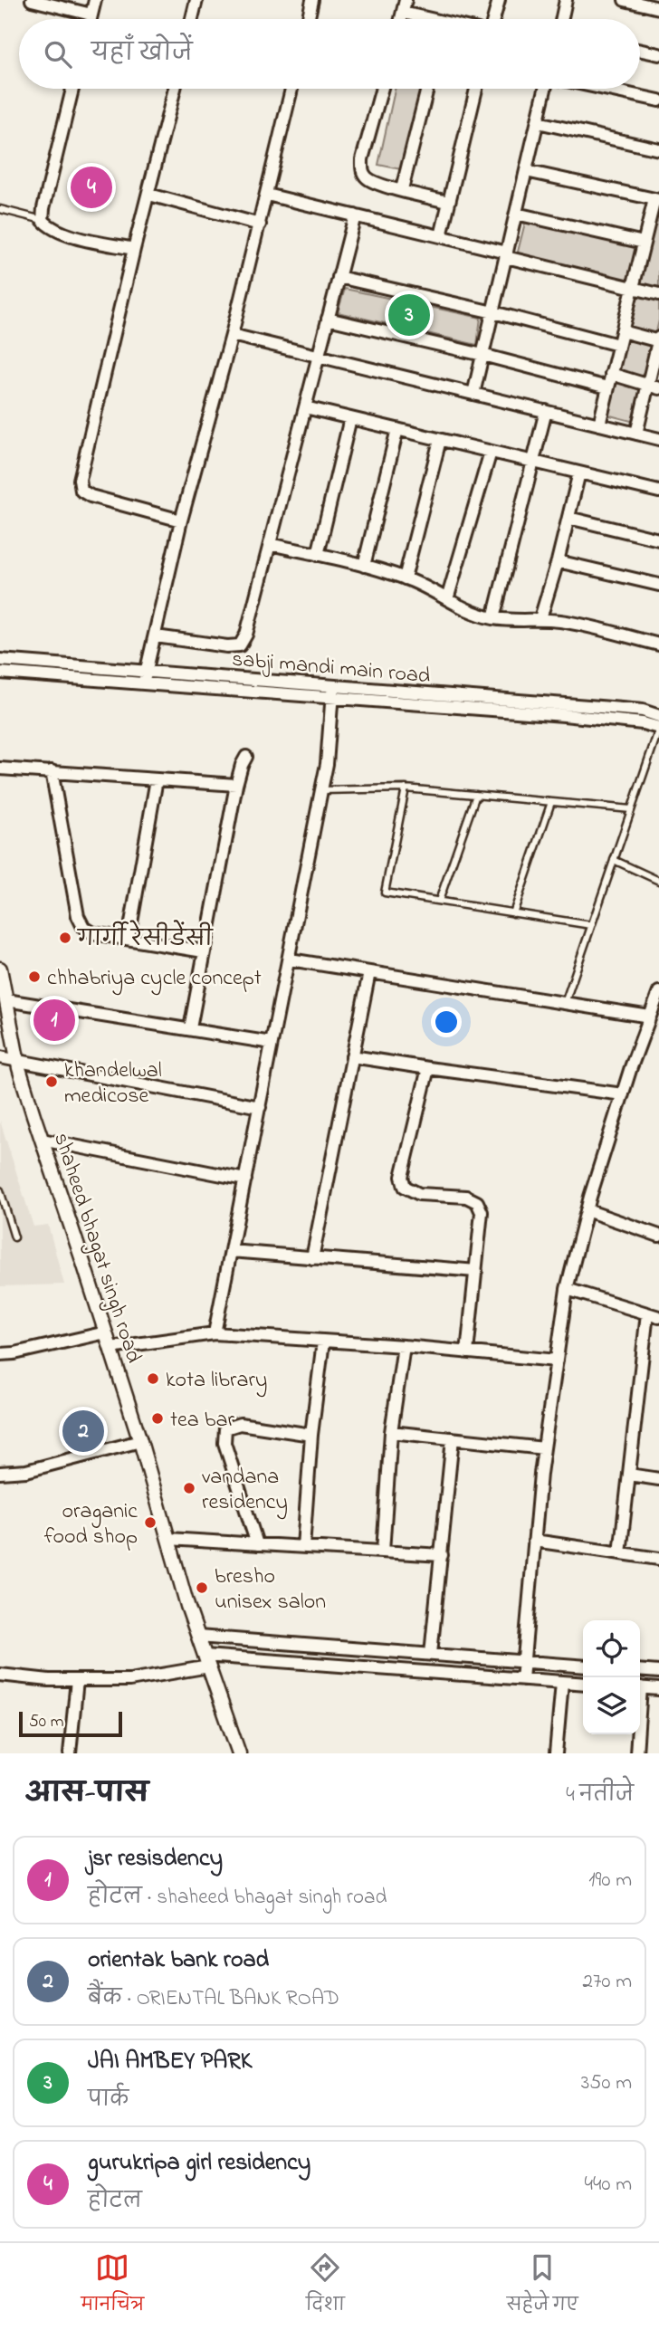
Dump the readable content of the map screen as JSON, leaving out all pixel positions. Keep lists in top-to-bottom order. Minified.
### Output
{"streets":{"street":["sabji mandi main road","shaheed bhagat singh road"]},"places":["गार्गी रेसीडेंसी","chhabriya cycle concept","khandelwal medicose","kota library","tea bar","vandana residency","oraganic food shop","bresho unisex salon"],"scale_bar":"50 m","page":{"search":"यहाँ खोजें","pins":["4","3","1","2"],"scale":"50 m","heading":["आस-पास","4 नतीजे"],"list":[{"mark":"1","name":"jsr resisdency","note":"होटल · shaheed bhagat singh road","value":"190 m"},{"mark":"2","name":"orientak bank road","note":"बैंक · ORIENTAL BANK ROAD","value":"270 m"},{"mark":"3","name":"JAI AMBEY PARK","note":"पार्क","value":"350 m"},{"mark":"4","name":"gurukripa girl residency","note":"होटल","value":"440 m"}],"nav":["मानचित्र","दिशा","सहेजे गए"]}}
